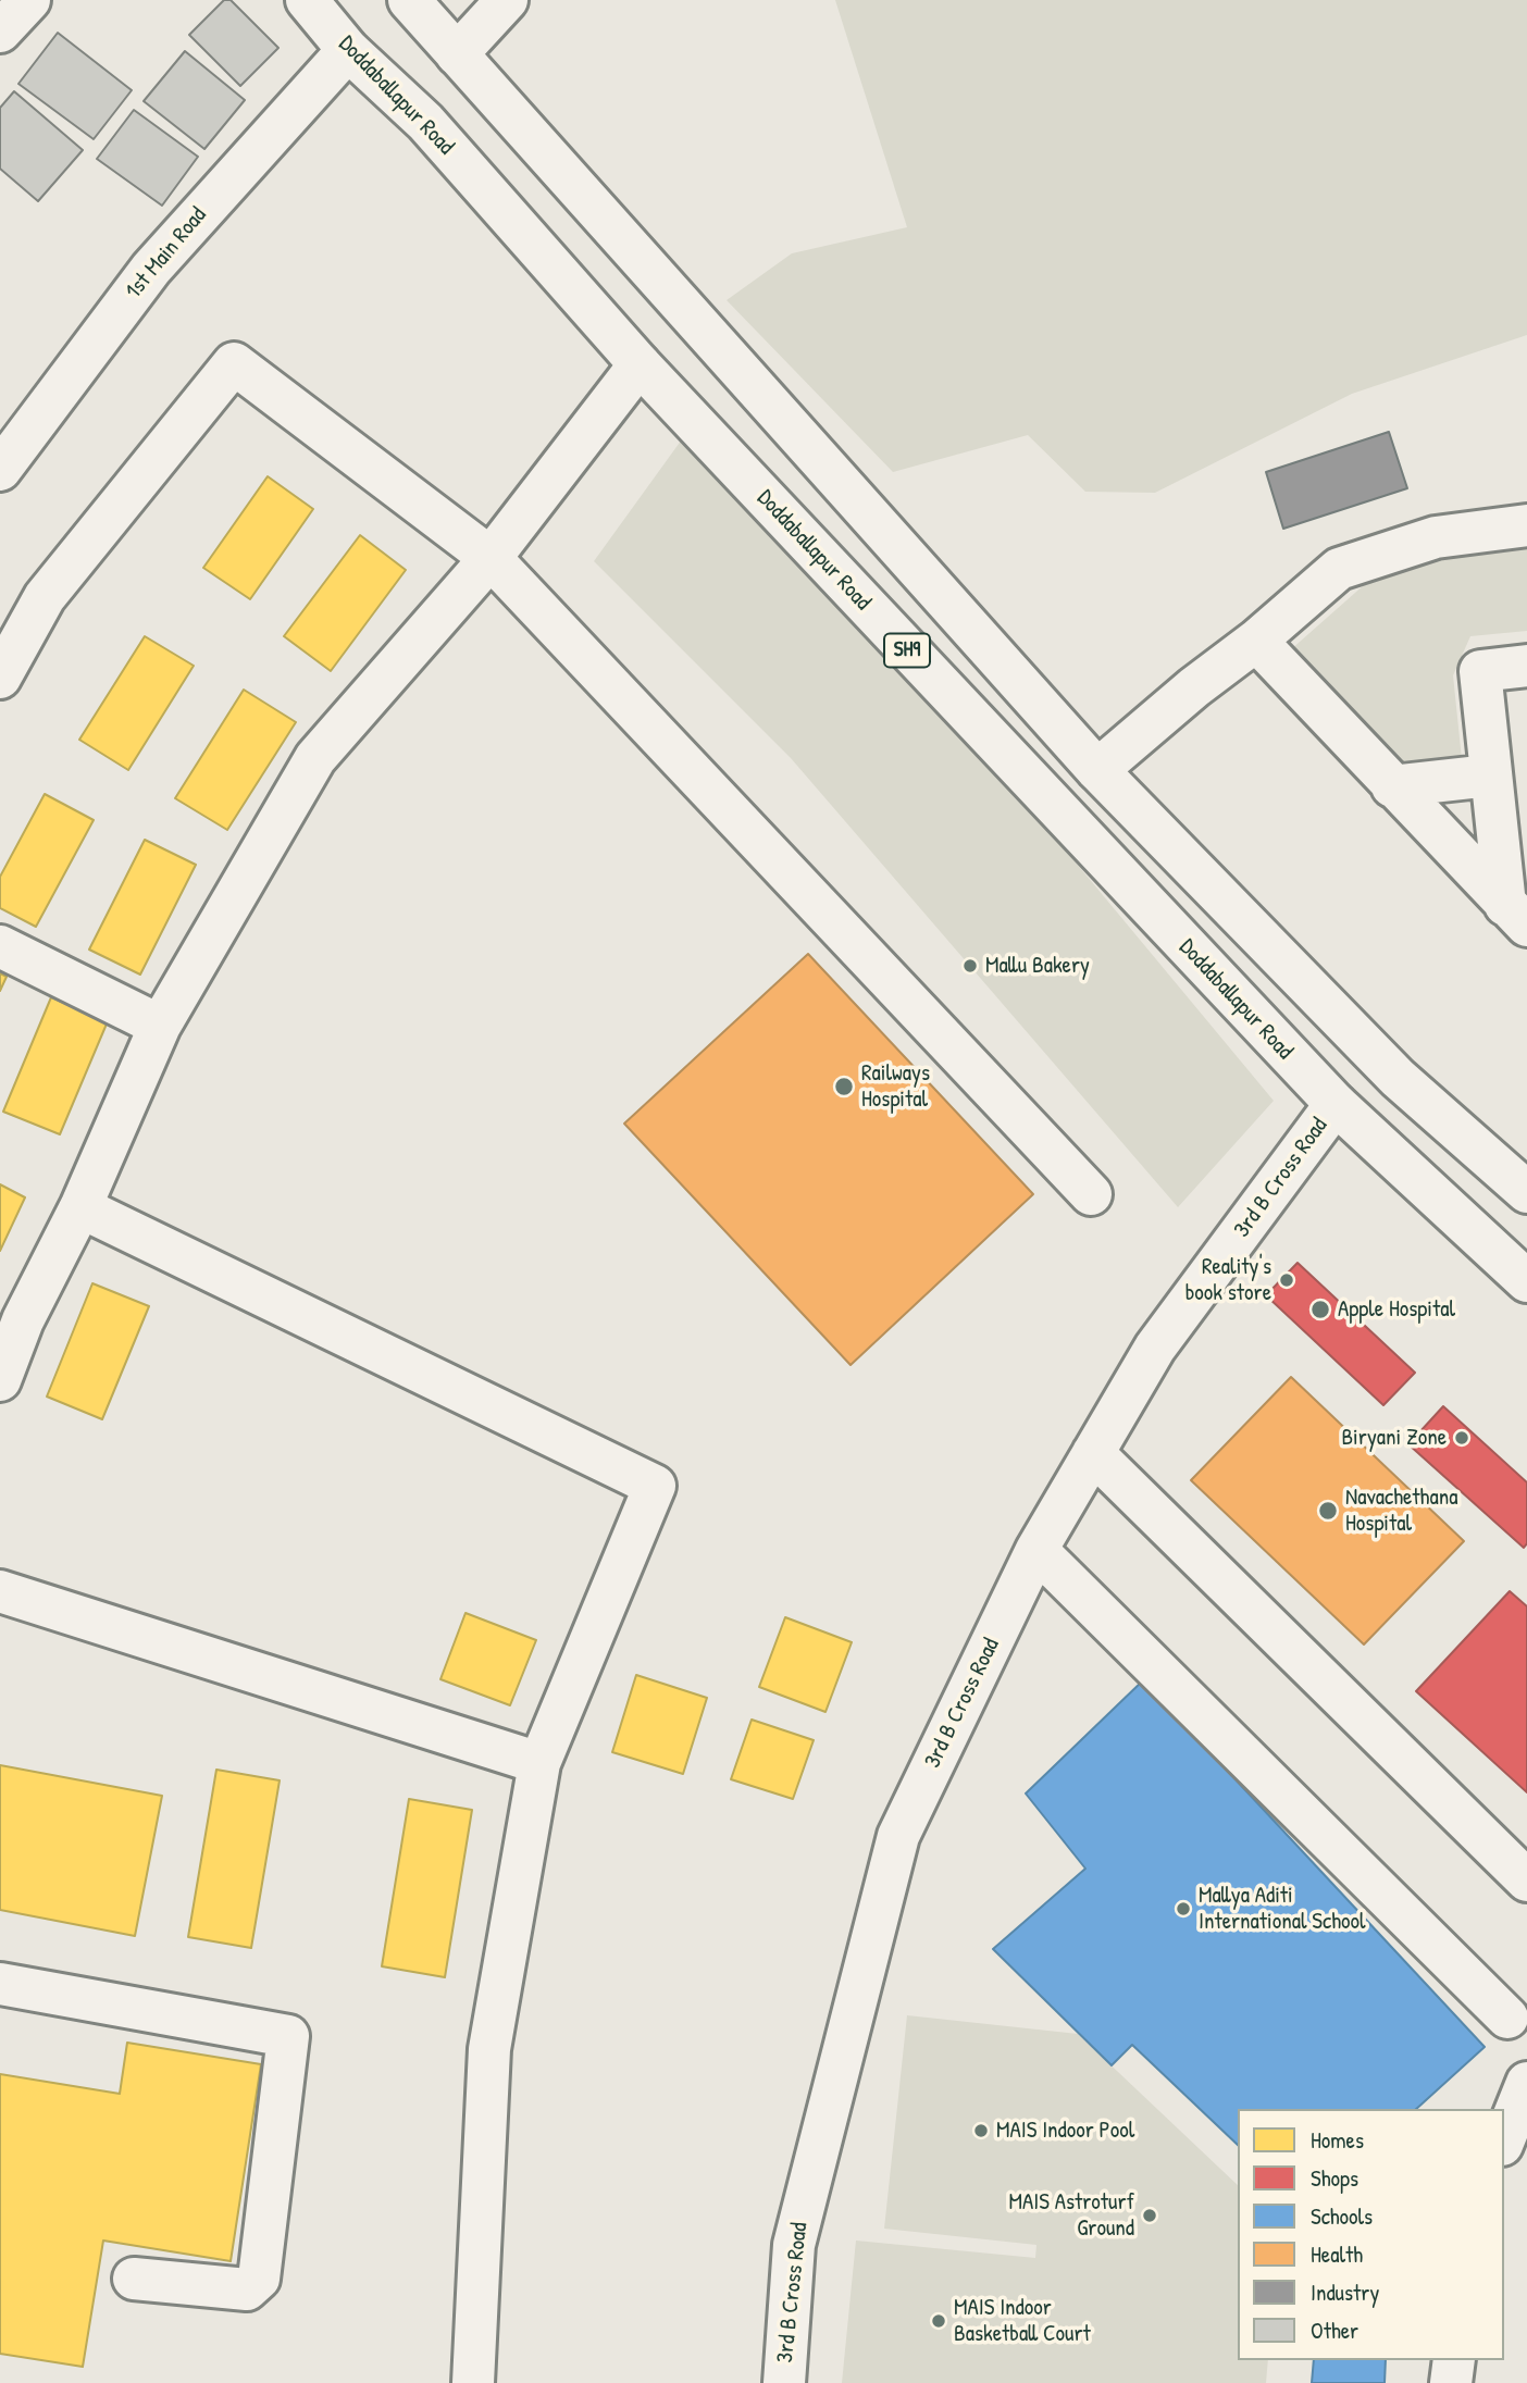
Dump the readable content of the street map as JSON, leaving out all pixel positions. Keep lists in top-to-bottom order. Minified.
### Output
{"streets":{"street":["Doddaballapur Road","1st Main Road","SH9","3rd B Cross Road"]},"crossings":[["Doddaballapur Road","1st Main Road"],["Doddaballapur Road","3rd B Cross Road"]],"places":["Mallu Bakery","Railways Hospital","Reality's book store","Apple Hospital","Biryani Zone","Navachethana Hospital","Mallya Aditi International School","MAIS Indoor Pool","MAIS Astroturf Ground","MAIS Indoor Basketball Court"],"legend":["Homes","Shops","Schools","Health","Industry","Other"]}
